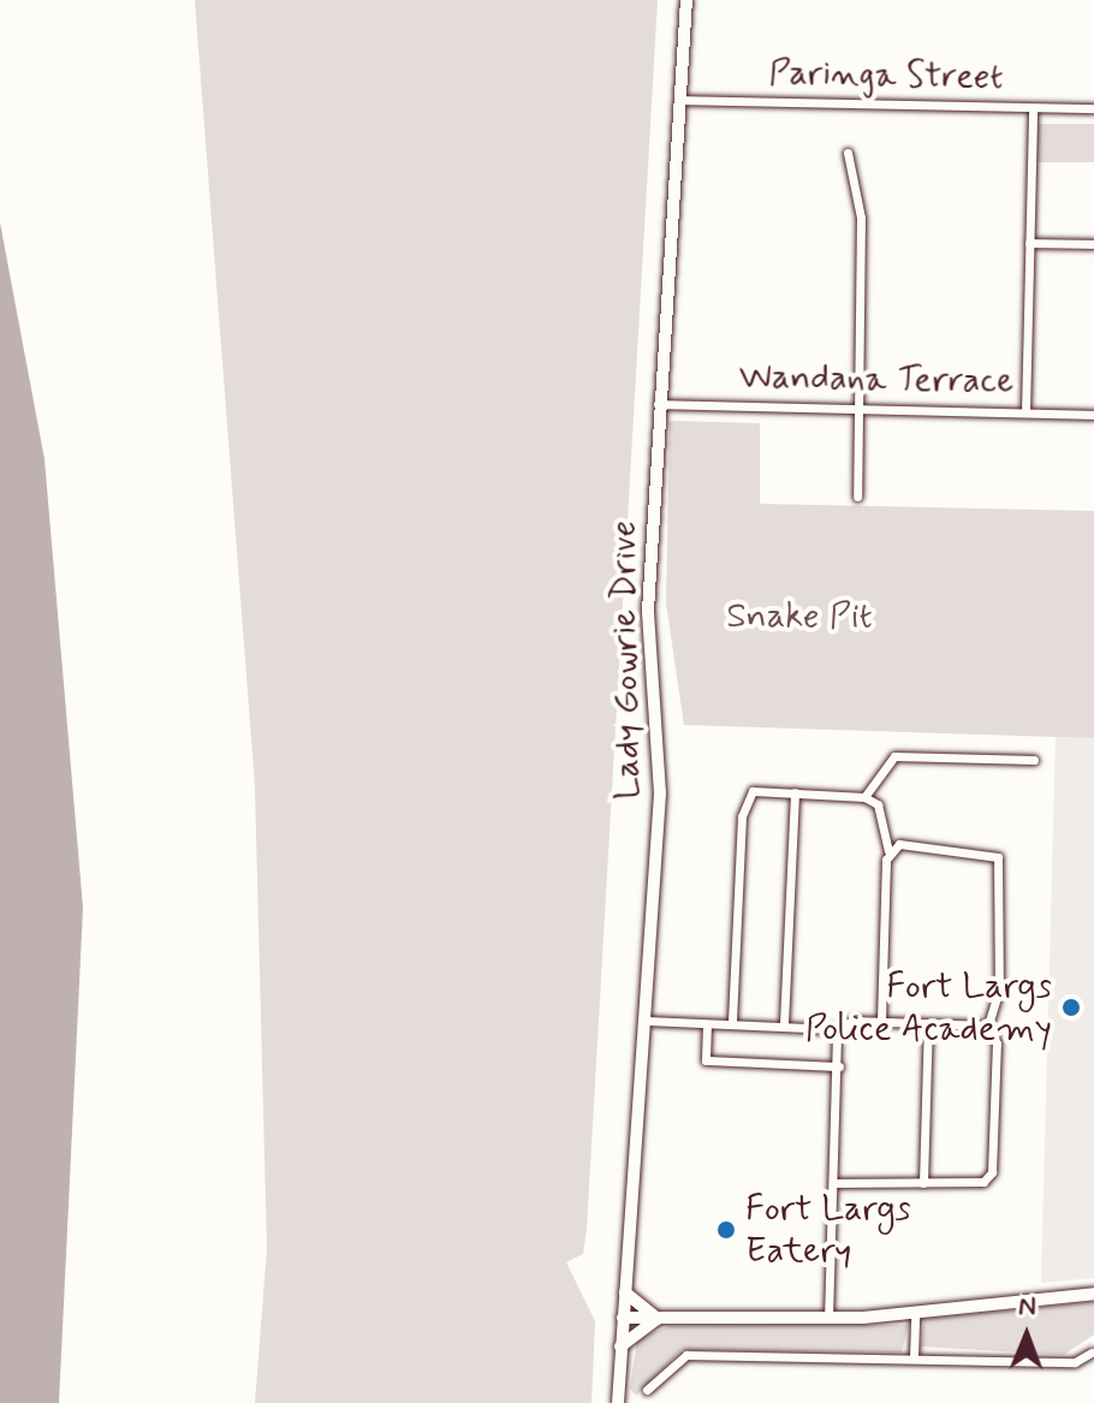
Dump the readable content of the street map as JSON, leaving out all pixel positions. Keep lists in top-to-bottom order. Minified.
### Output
{"streets":{"main road":["Lady Gowrie Drive"],"street":["Paringa Street","Wandana Terrace"]},"crossings":[["Paringa Street","Lady Gowrie Drive"],["Wandana Terrace","Lady Gowrie Drive"]],"parks":["Snake Pit"],"places":["Fort Largs Police Academy","Fort Largs Eatery"],"north":"top"}
